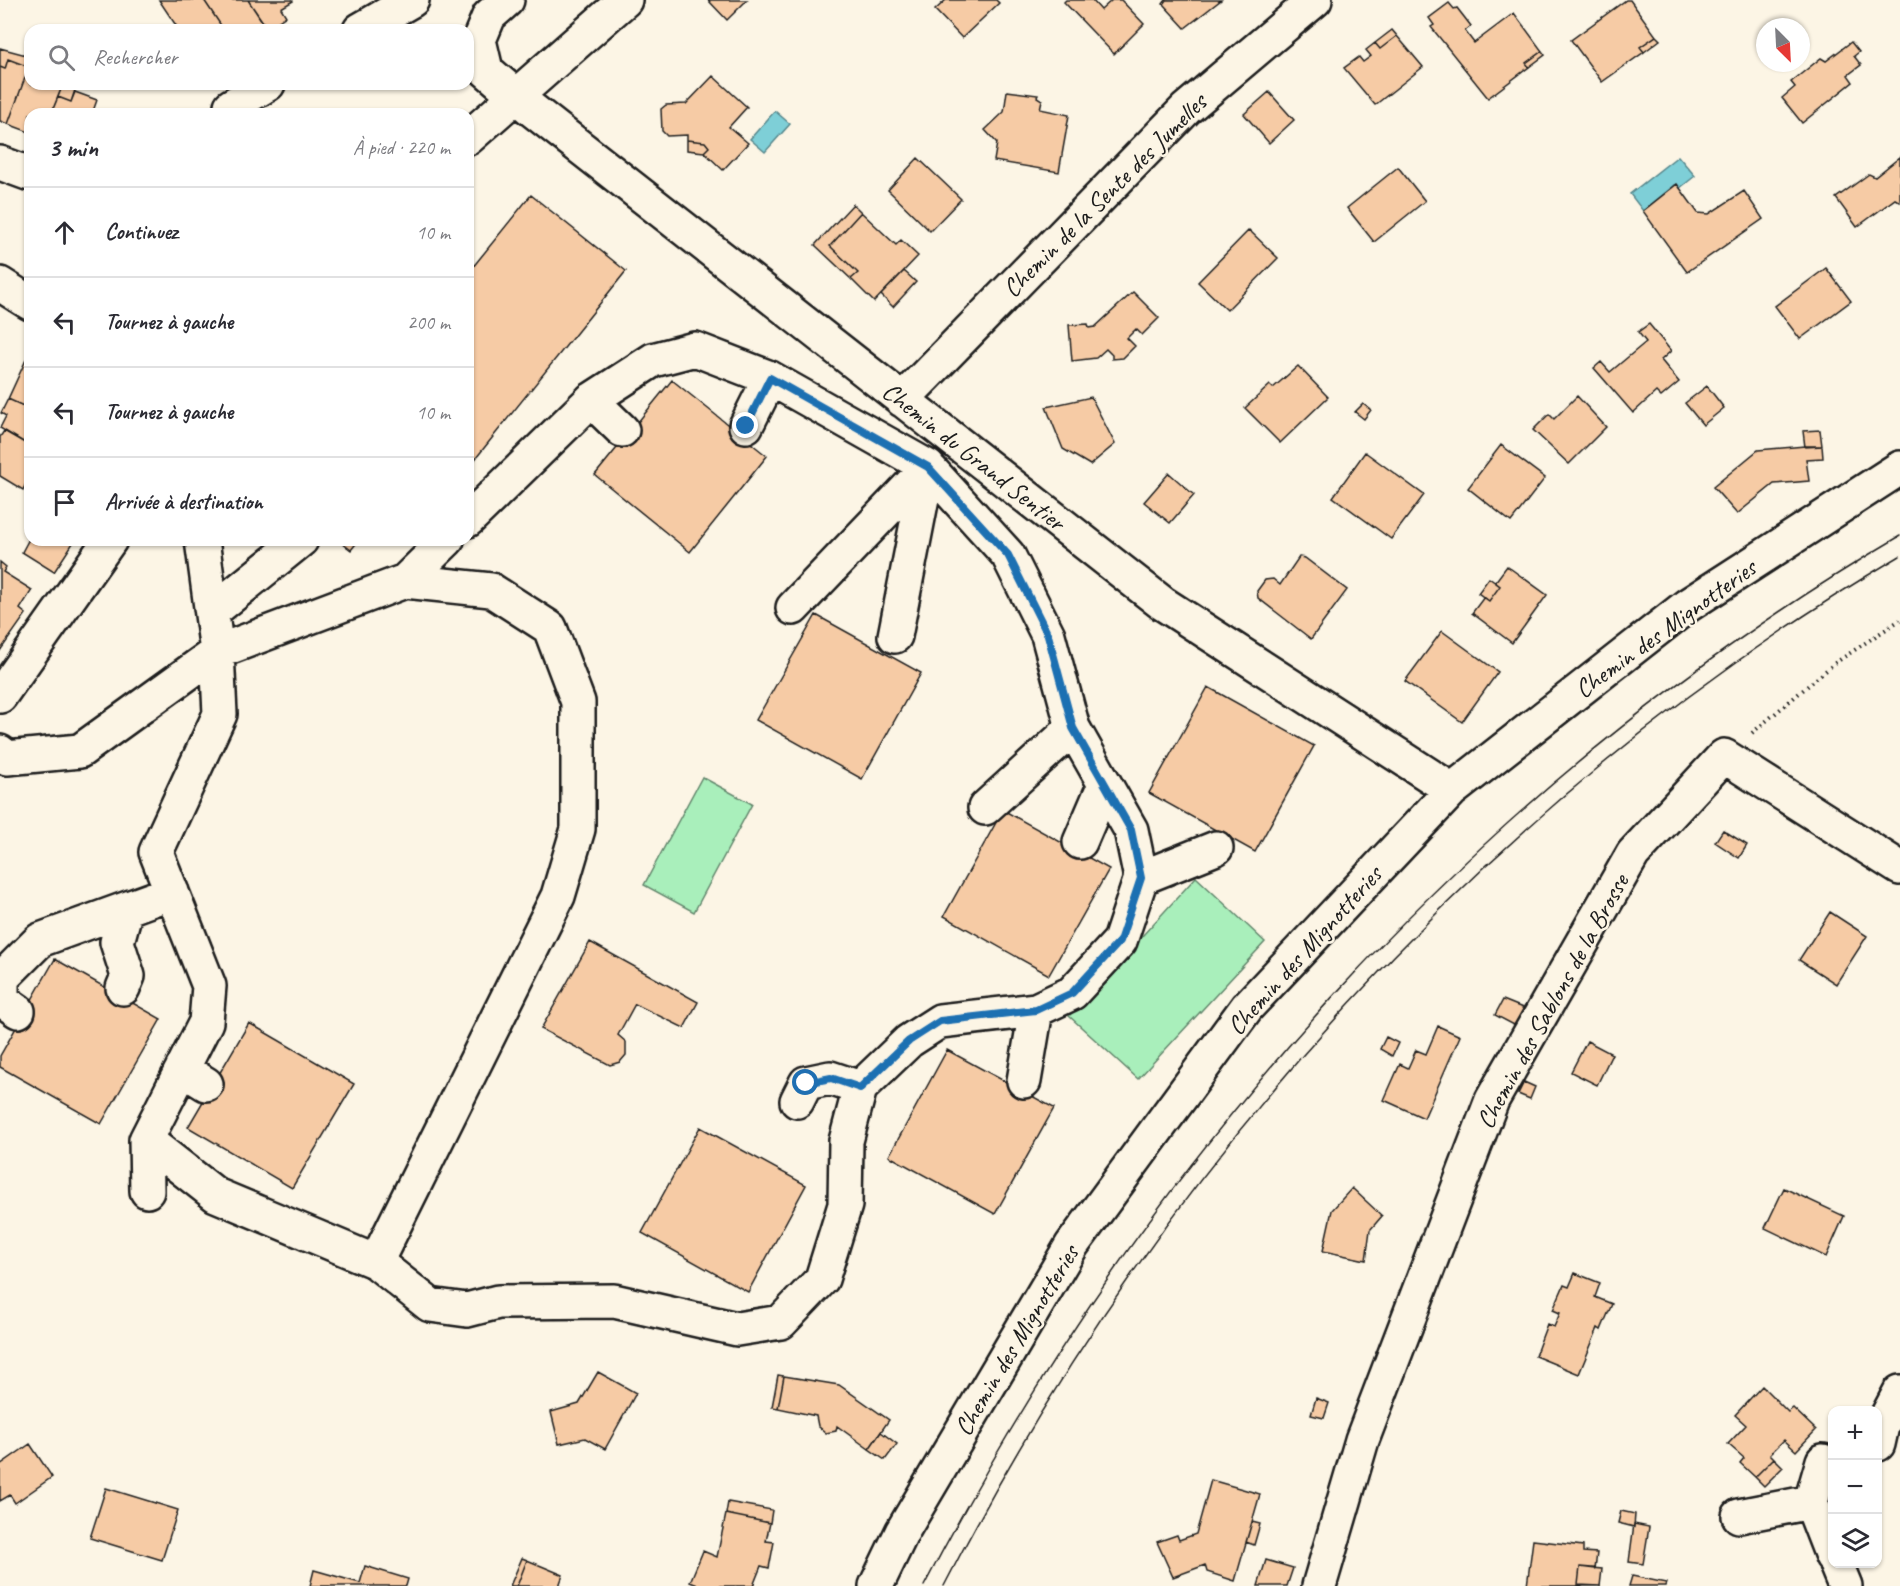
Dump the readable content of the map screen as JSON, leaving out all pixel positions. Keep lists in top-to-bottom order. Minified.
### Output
{"streets":{"street":["Chemin de la Sente des Jumelles","Chemin du Grand Sentier","Chemin des Mignotteries","Chemin des Sablons de la Brosse"]},"crossings":[["Chemin de la Sente des Jumelles","Chemin du Grand Sentier"],["Chemin du Grand Sentier","Chemin des Mignotteries"]],"north":"bottom right","page":{"search":"Rechercher","heading":["3 min","À pied · 220 m"],"list":[["Continuez","10 m"],["Tournez à gauche","200 m"],["Tournez à gauche","10 m"],"Arrivée à destination"],"map_buttons":["+","−"]}}
